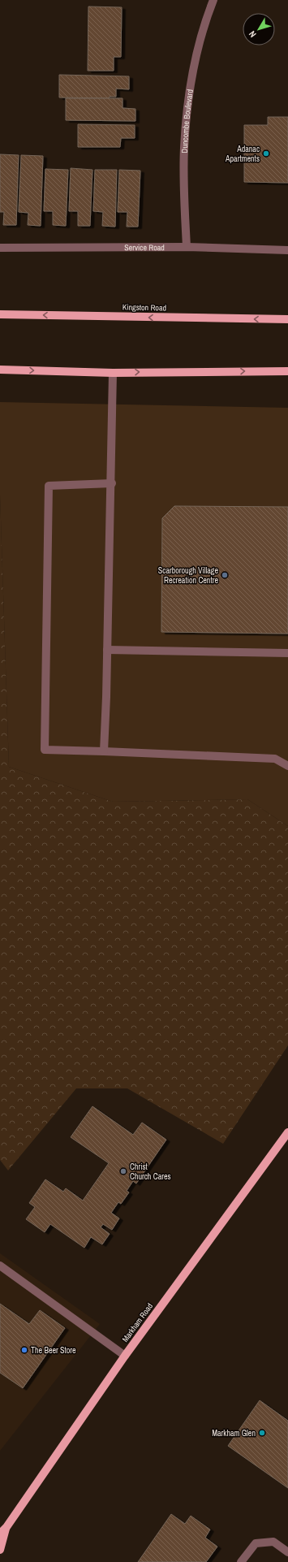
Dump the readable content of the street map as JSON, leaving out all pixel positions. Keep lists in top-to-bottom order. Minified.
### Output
{"streets":{"main road":["Kingston Road","Markham Road"],"street":["Duncombe Boulevard","Service Road"]},"crossings":[["Duncombe Boulevard","Service Road"]],"places":["Adanac Apartments","Scarborough Village Recreation Centre","Christ Church Cares","The Beer Store","Markham Glen"],"north":"bottom left"}
